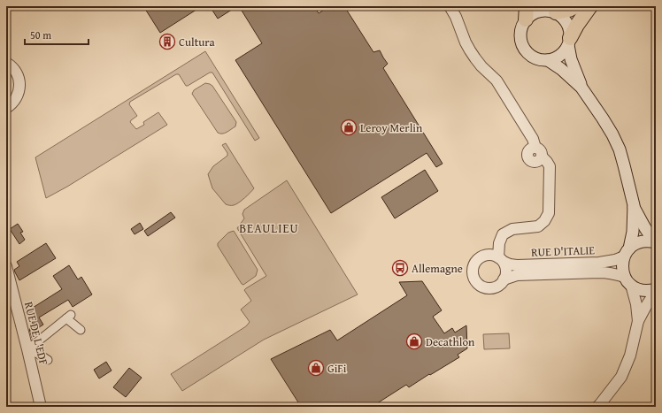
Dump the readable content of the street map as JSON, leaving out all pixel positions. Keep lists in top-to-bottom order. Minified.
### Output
{"streets":{"street":["RUE D'ITALIE","RUE DE L'EDF"]},"districts":["BEAULIEU"],"places":{"building":["Cultura"],"shop":["Leroy Merlin","Decathlon","GiFi"],"bus stop":["Allemagne"]},"scale_bar":"50 m"}
